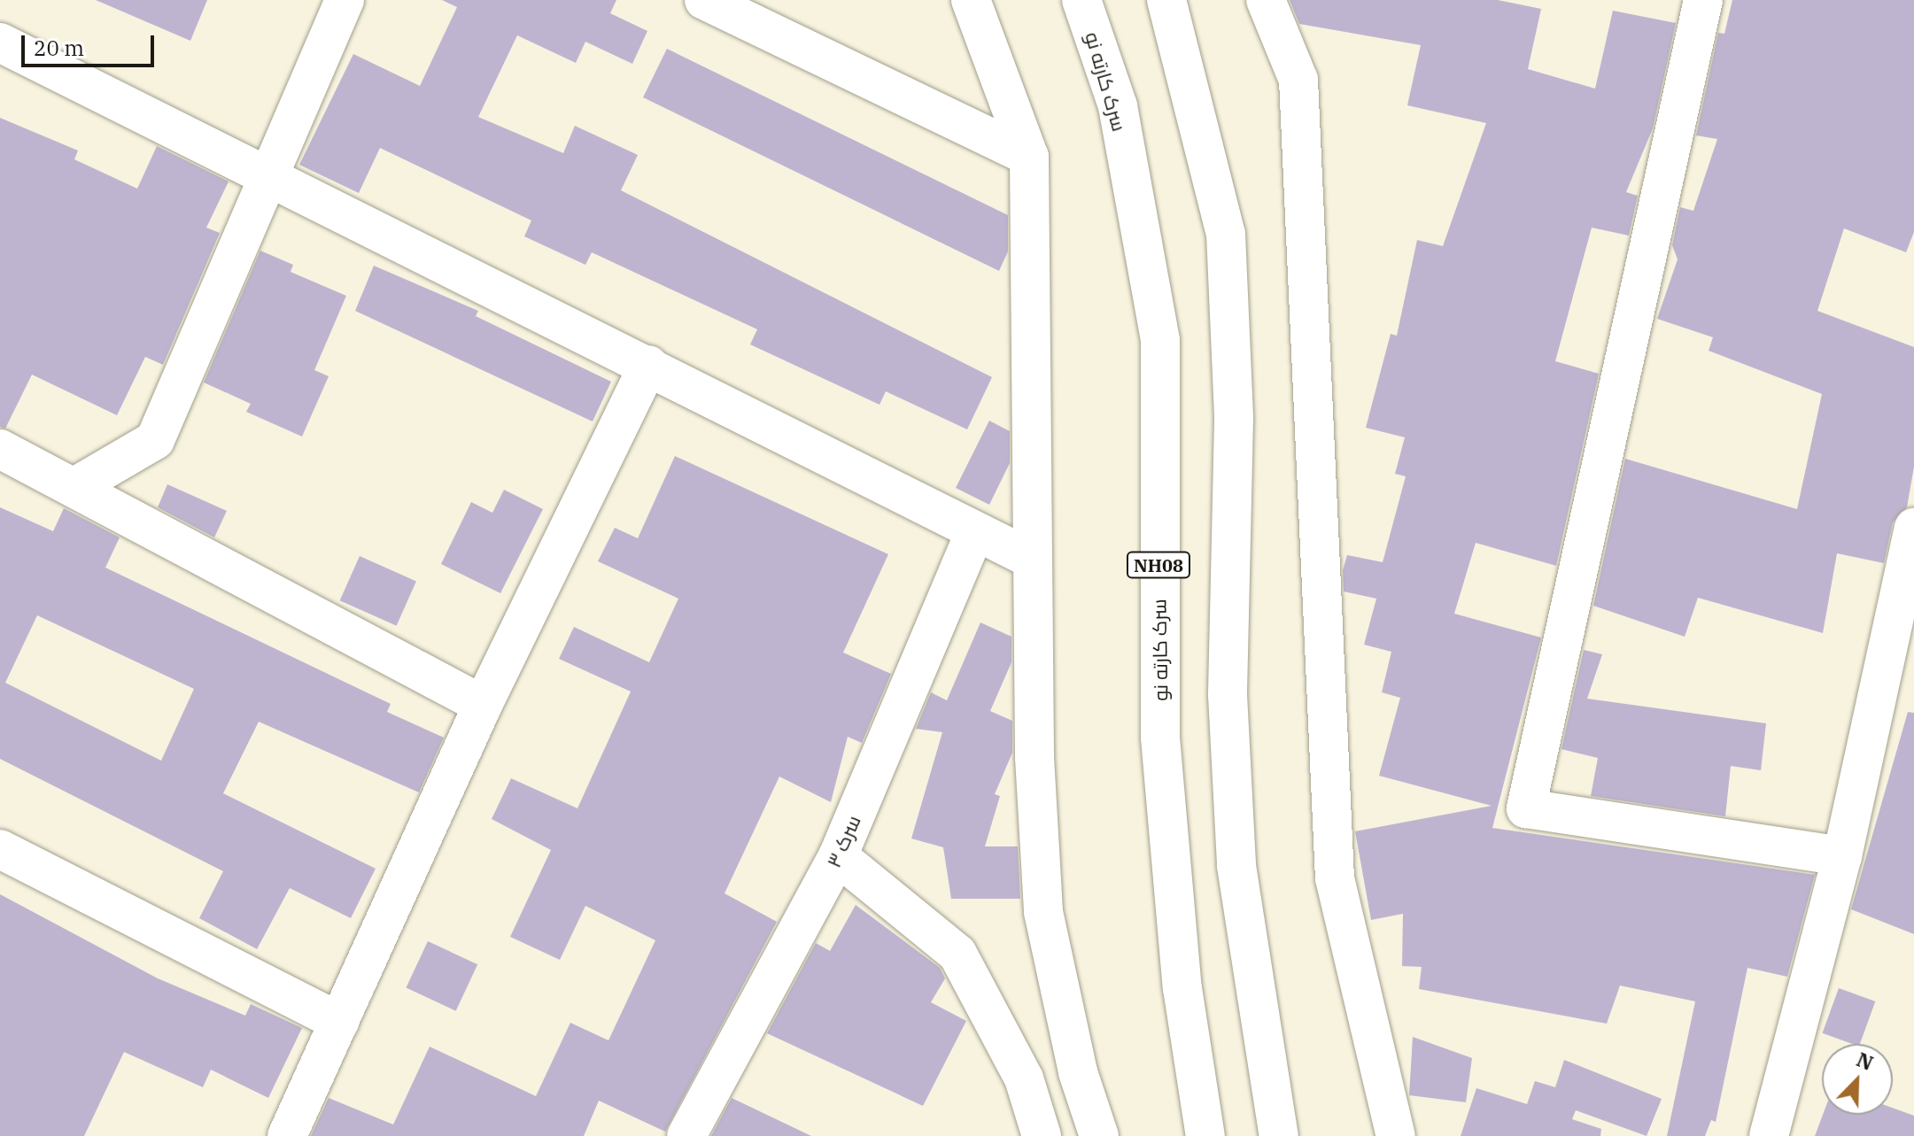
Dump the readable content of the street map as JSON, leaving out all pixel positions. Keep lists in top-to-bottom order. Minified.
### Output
{"streets":{"main road":["سرک کارته نو","NH08","سرک ۳"]},"scale_bar":"20 m","north":"top right"}
